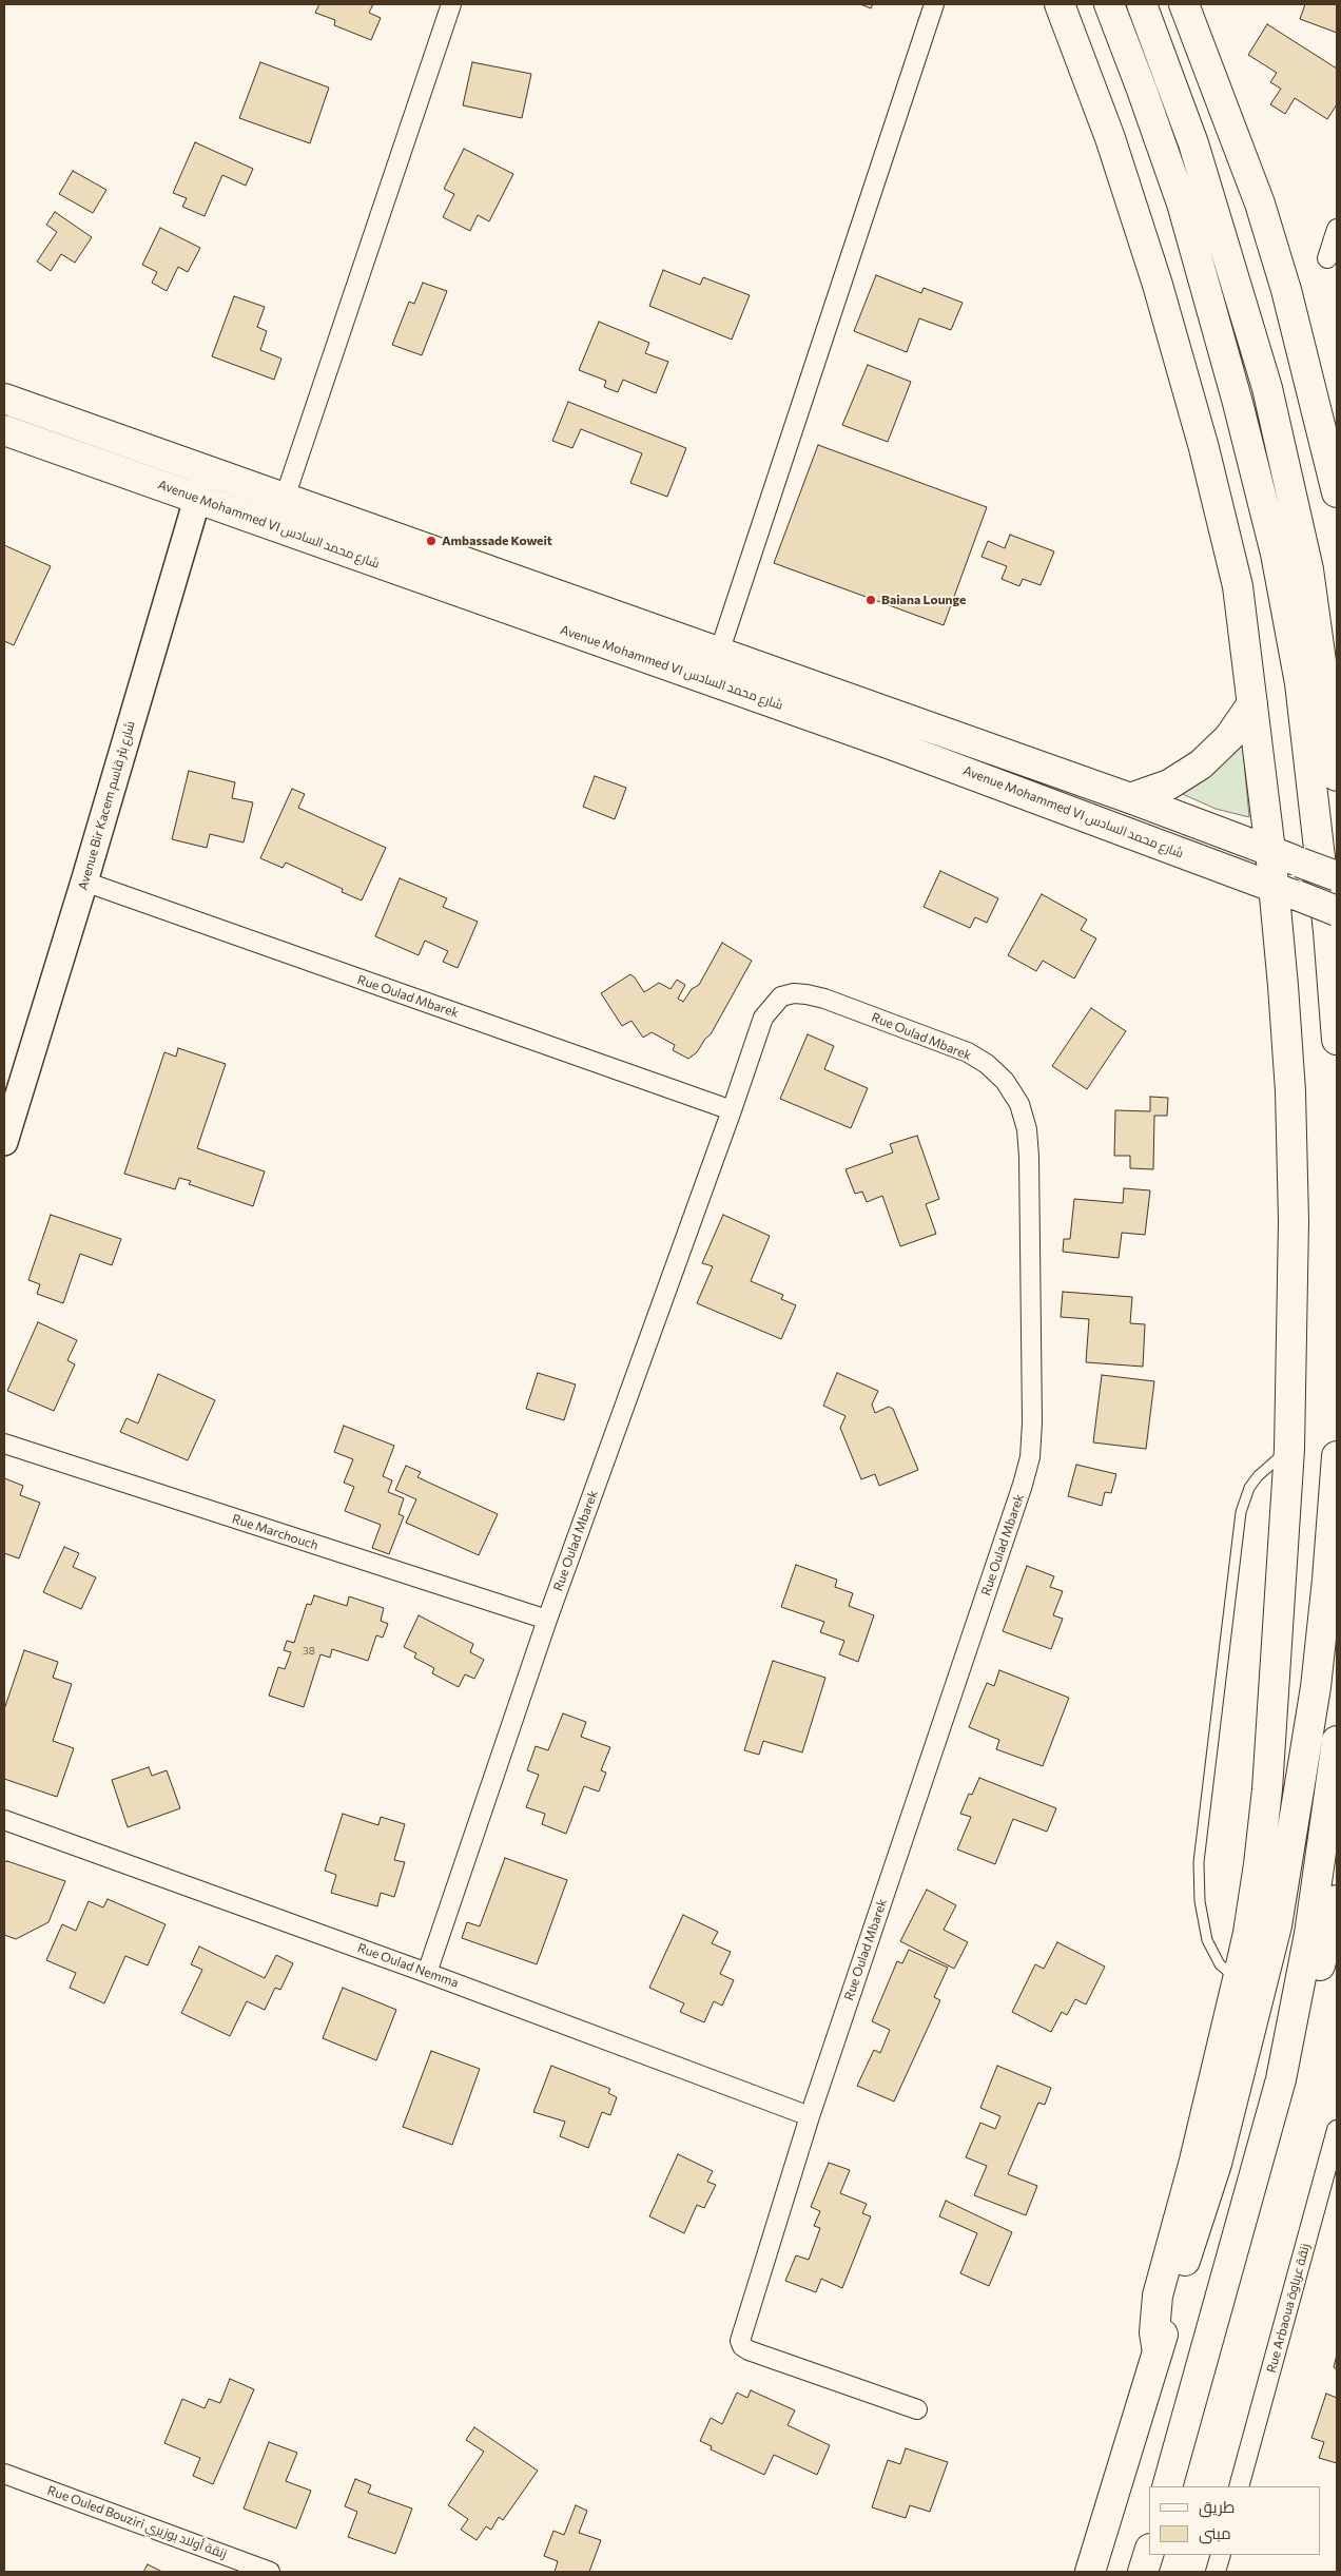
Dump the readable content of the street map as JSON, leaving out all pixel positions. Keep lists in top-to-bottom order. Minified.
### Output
{"streets":{"main road":["Avenue Mohammed VI شارع محمد السادس"],"street":["Avenue Bir Kacem شارع بئر قاسم","Rue Oulad Mbarek","Rue Marchouch","Rue Oulad Nemma","Rue Arbaoua زنقة عرباوة","Rue Ouled Bouziri زنقة أولاد بوزيري"]},"crossings":[["Avenue Mohammed VI شارع محمد السادس","Avenue Bir Kacem شارع بئر قاسم"],["Avenue Bir Kacem شارع بئر قاسم","Rue Oulad Mbarek"],["Rue Oulad Mbarek","Rue Marchouch"],["Rue Oulad Mbarek","Rue Oulad Nemma"]],"places":["Ambassade Koweit","Baiana Lounge"],"house_numbers":["38"],"legend":["طريق","مبنى"]}
